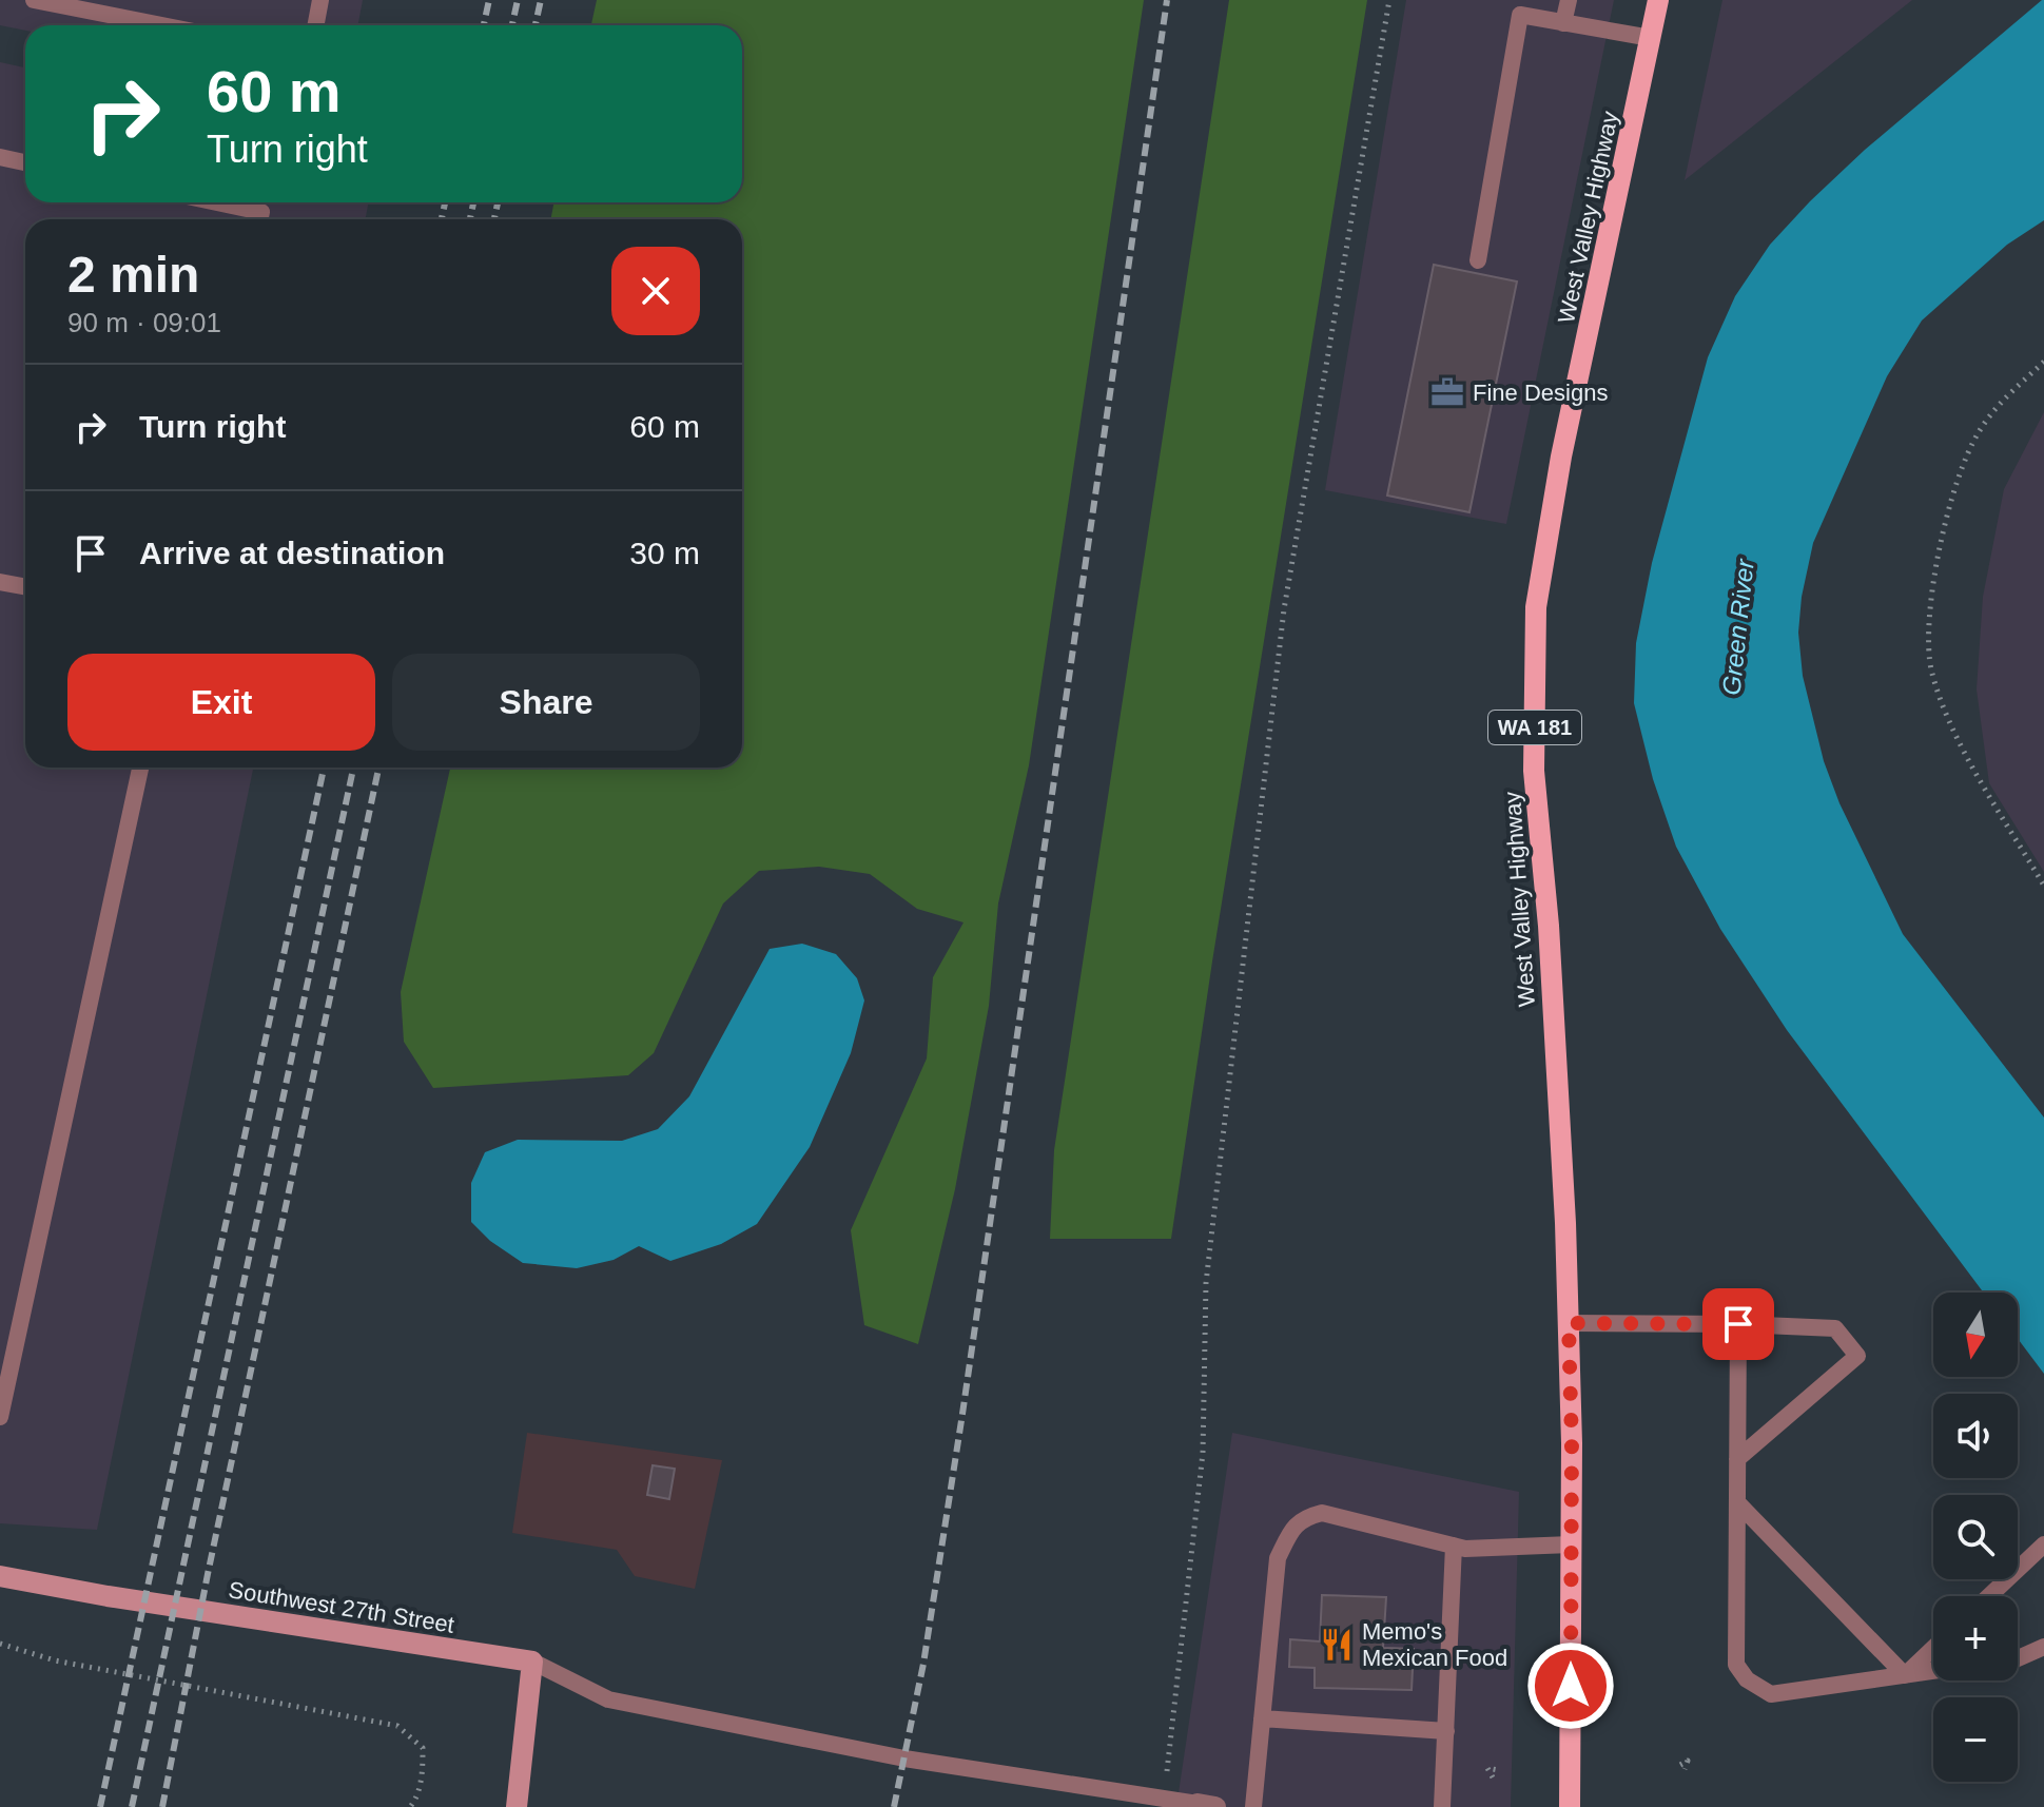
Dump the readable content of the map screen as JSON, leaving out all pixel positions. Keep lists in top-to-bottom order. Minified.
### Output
{"streets":{"main road":["West Valley Highway","WA 181"],"street":["Southwest 27th Street"]},"water":["Green River"],"places":{"office":["Fine Designs"],"restaurant":["Memo's Mexican Food"]},"north":"bottom","page":{"turn":["60 m","Turn right"],"heading":["2 min","90 m · 09:01"],"list":[{"name":"Turn right","value":"60 m"},{"name":"Arrive at destination","value":"30 m"}],"buttons":["Exit","Share"],"map_buttons":["+","−"]}}
